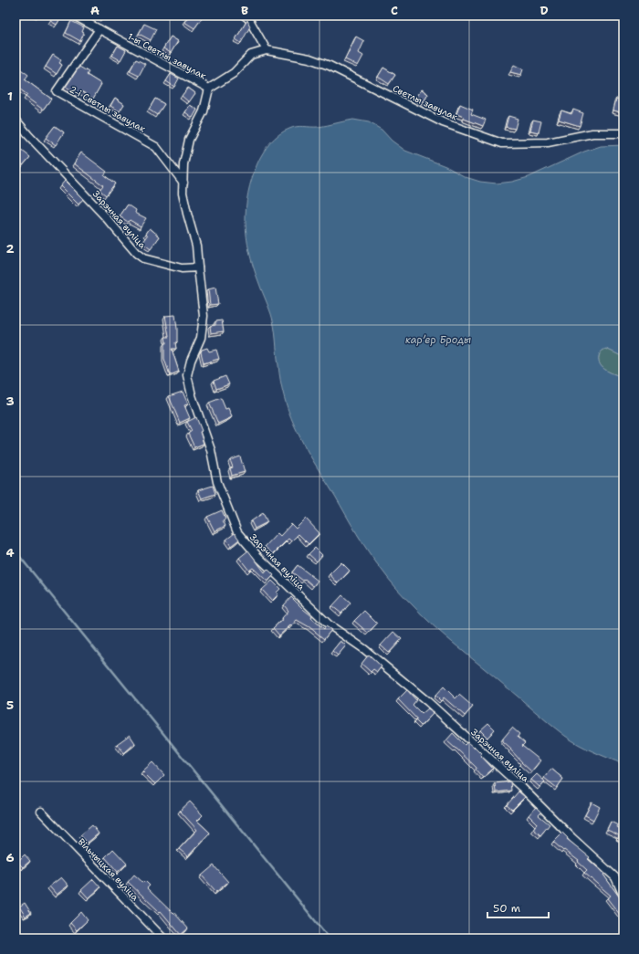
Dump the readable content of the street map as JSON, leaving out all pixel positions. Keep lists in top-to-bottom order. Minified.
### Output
{"streets":{"street":["1-ы Светлы завулак","Светлы завулак","2-і Светлы завулак","Зарэчная вуліца","Вільчыцкая вуліца"]},"crossings":[["1-ы Светлы завулак","Светлы завулак"],["1-ы Светлы завулак","2-і Светлы завулак"]],"water":["карʼер Броды"],"scale_bar":"50 m","grid":{"columns":["A","B","C","D"],"rows":["1","2","3","4","5","6"]}}
